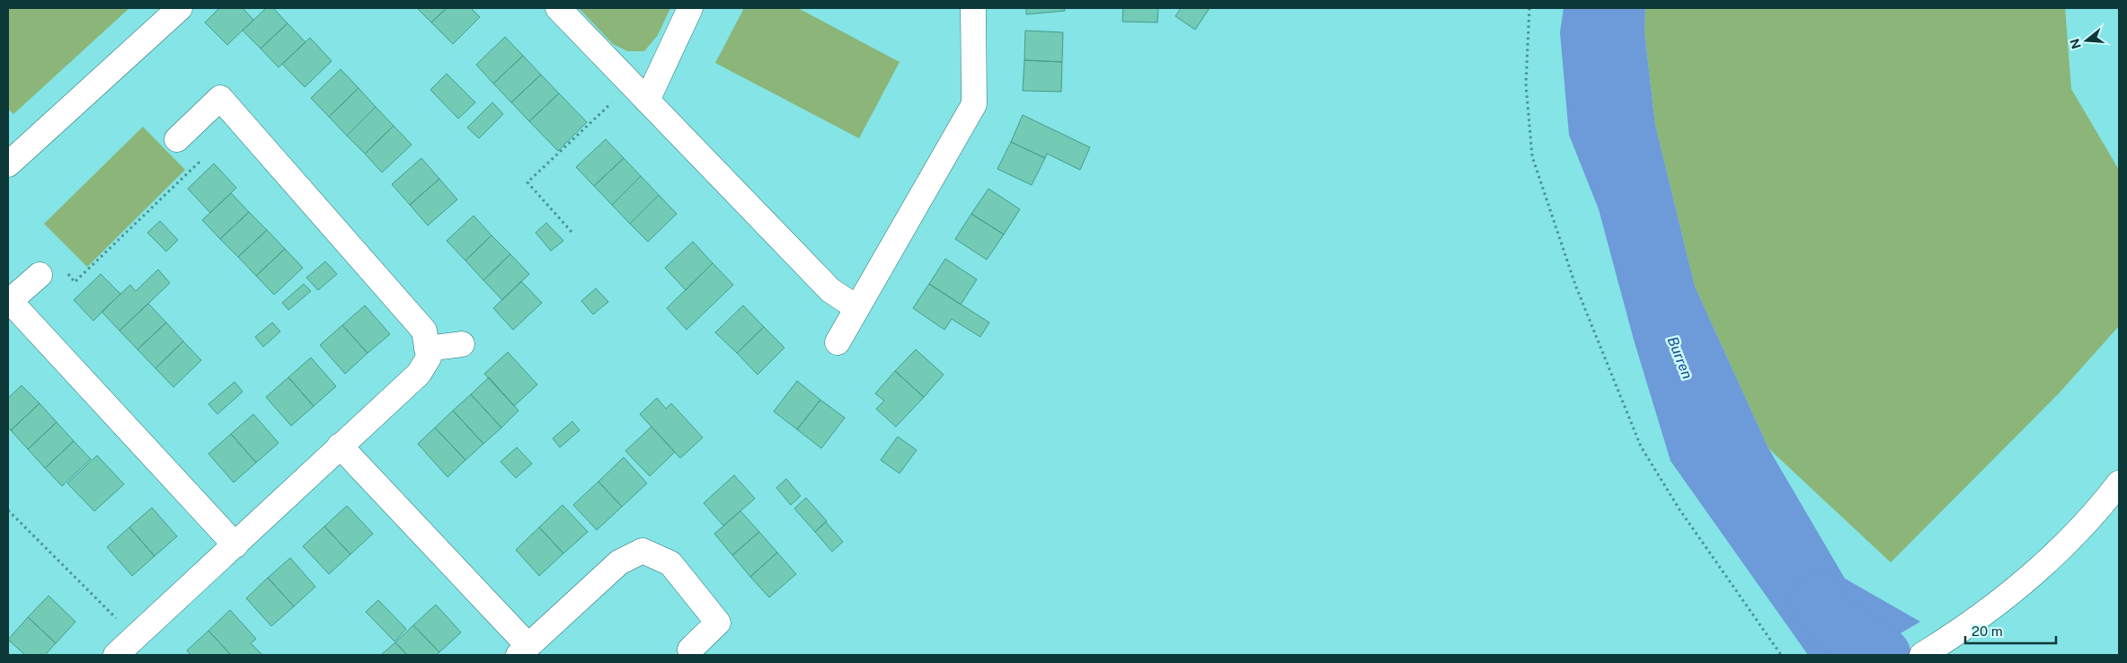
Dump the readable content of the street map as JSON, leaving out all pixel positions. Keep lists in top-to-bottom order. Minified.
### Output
{"water":["Burren"],"scale_bar":"20 m","north":"left"}
